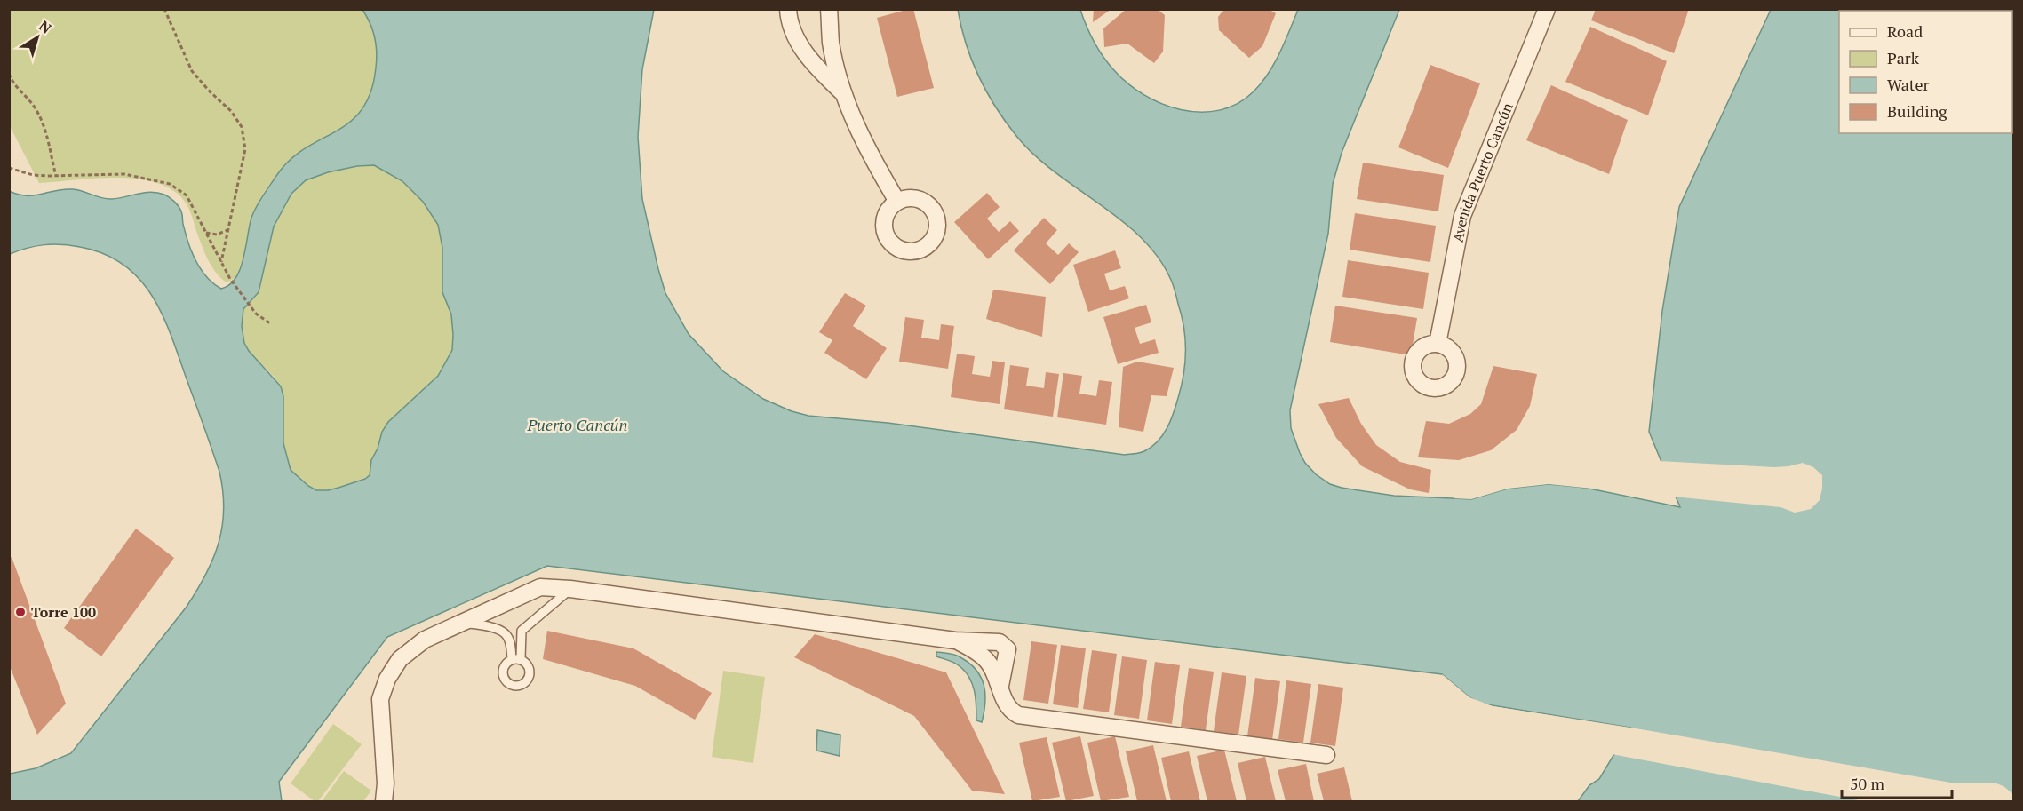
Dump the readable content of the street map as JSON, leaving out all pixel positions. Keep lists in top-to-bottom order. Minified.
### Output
{"streets":{"street":["Avenida Puerto Cancún"]},"water":["Puerto Cancún"],"places":["Torre 100"],"legend":["Road","Park","Water","Building"],"scale_bar":"50 m","north":"top right"}
